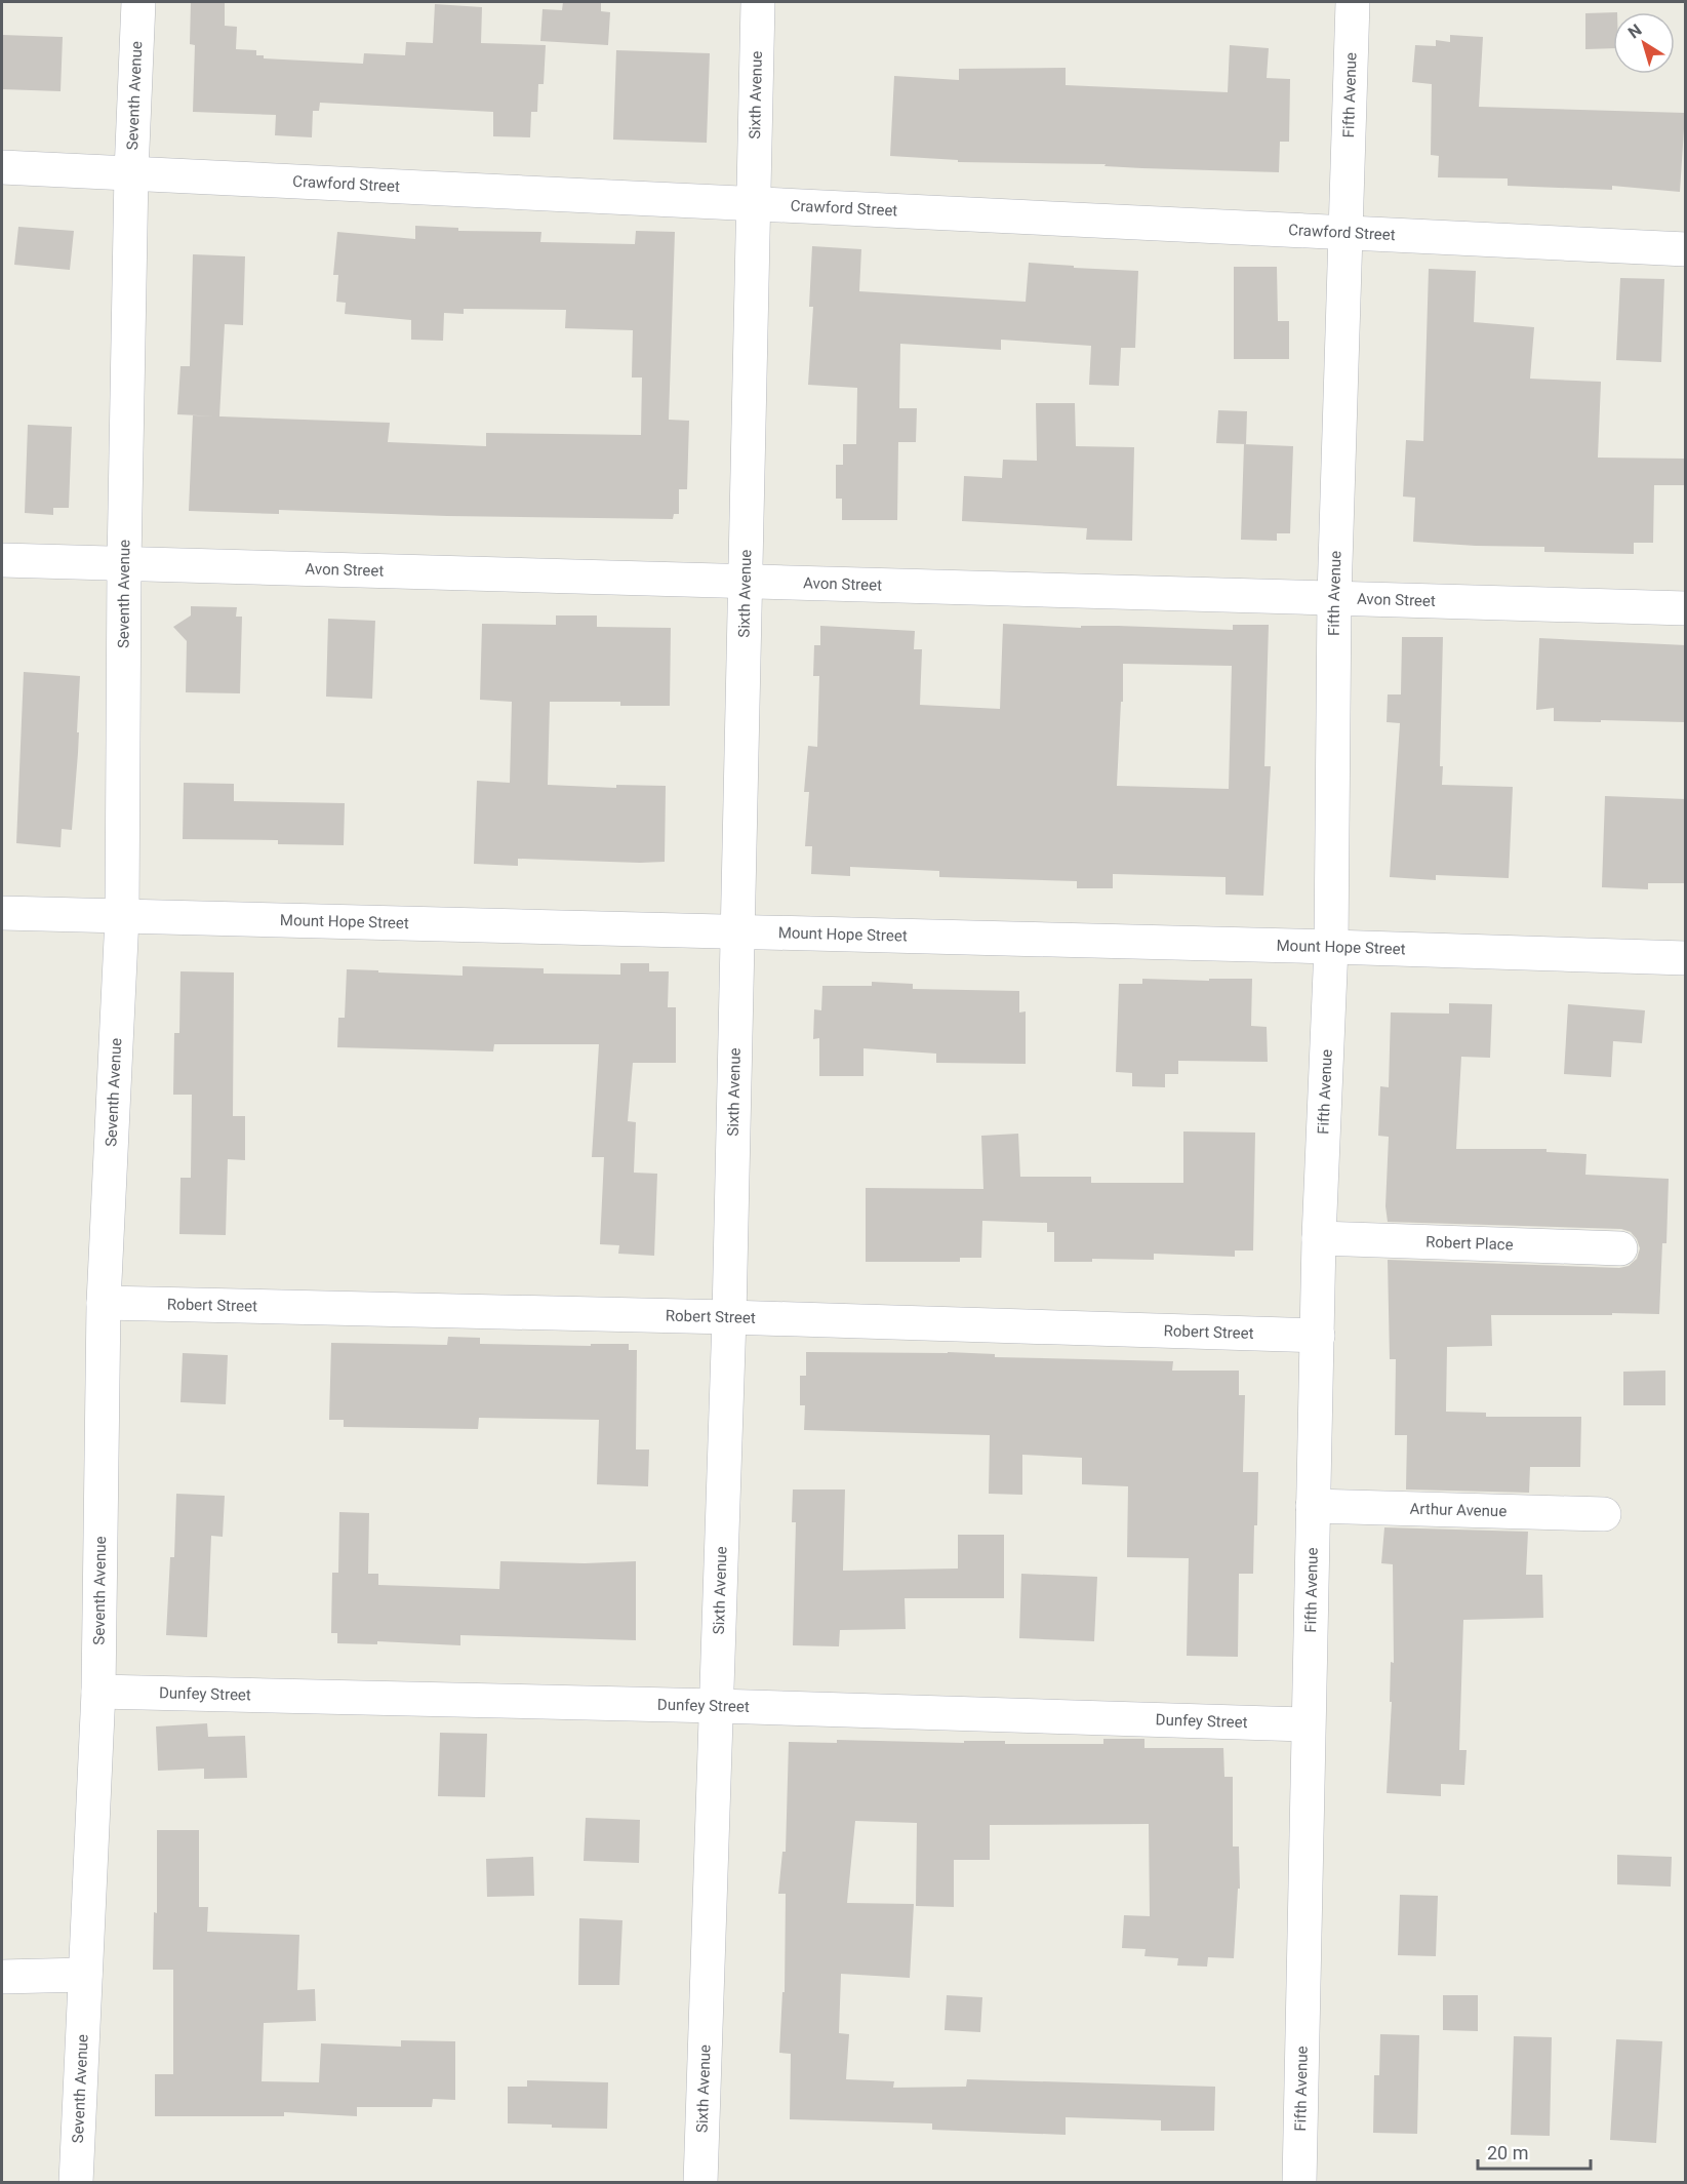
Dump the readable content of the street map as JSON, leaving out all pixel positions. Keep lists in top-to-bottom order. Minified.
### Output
{"streets":{"street":["Seventh Avenue","Sixth Avenue","Fifth Avenue","Crawford Street","Avon Street","Mount Hope Street","Robert Place","Robert Street","Arthur Avenue","Dunfey Street"]},"crossings":[["Seventh Avenue","Crawford Street"],["Seventh Avenue","Avon Street"],["Seventh Avenue","Mount Hope Street"],["Seventh Avenue","Robert Street"],["Seventh Avenue","Dunfey Street"],["Sixth Avenue","Crawford Street"],["Sixth Avenue","Avon Street"],["Sixth Avenue","Mount Hope Street"],["Sixth Avenue","Robert Street"],["Sixth Avenue","Dunfey Street"],["Fifth Avenue","Crawford Street"],["Fifth Avenue","Avon Street"],["Fifth Avenue","Mount Hope Street"],["Fifth Avenue","Robert Place"],["Fifth Avenue","Robert Street"],["Fifth Avenue","Arthur Avenue"],["Fifth Avenue","Dunfey Street"]],"scale_bar":"20 m","north":"top left"}
